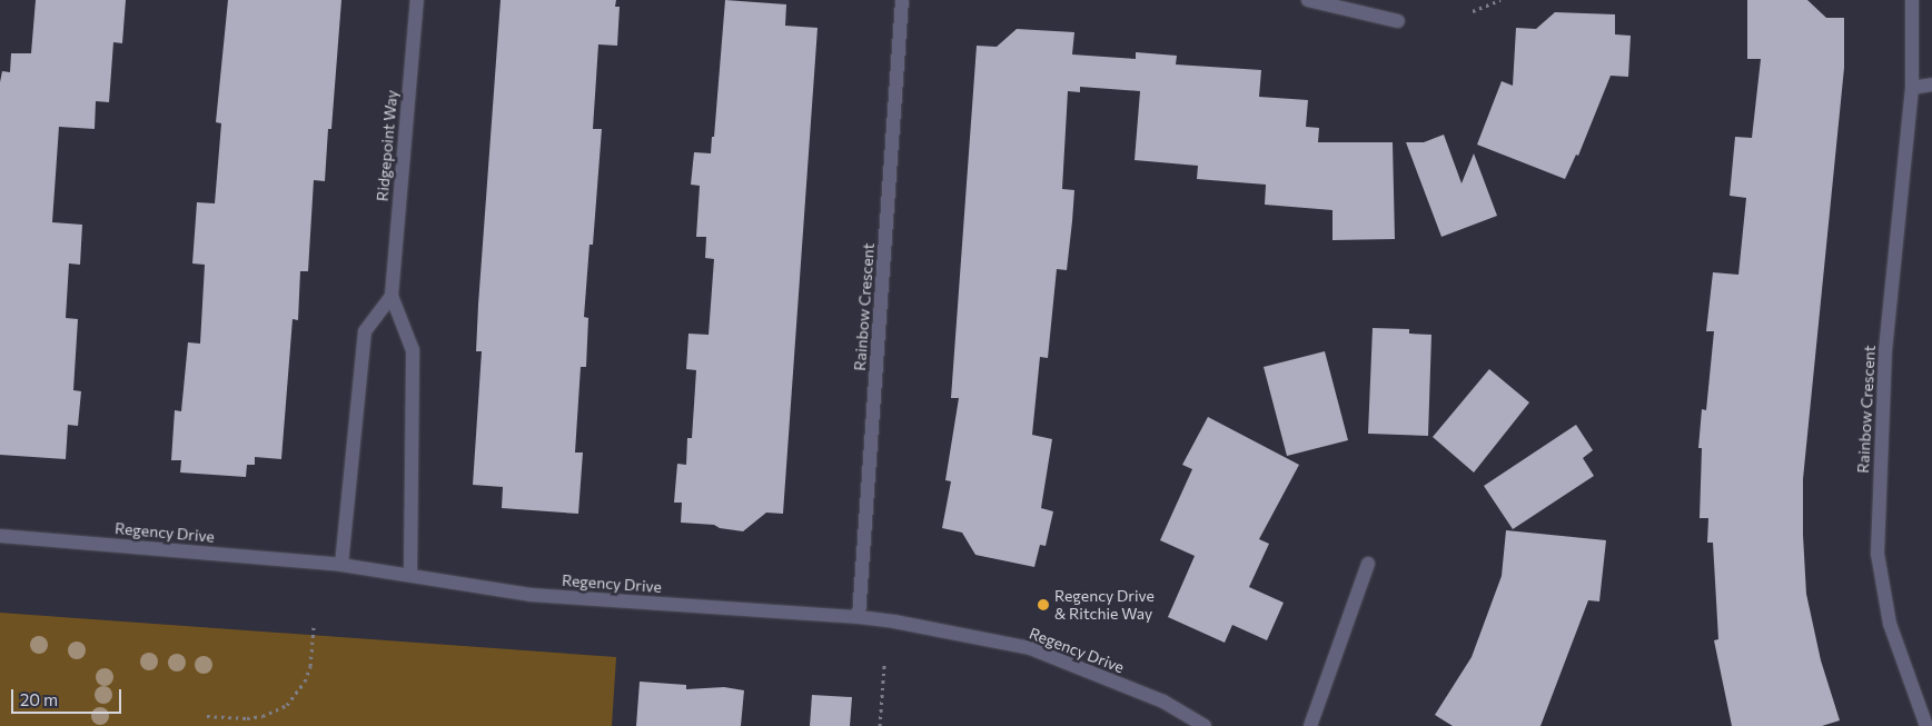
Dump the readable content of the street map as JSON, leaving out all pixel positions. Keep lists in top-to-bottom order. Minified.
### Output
{"streets":{"street":["Ridgepoint Way","Rainbow Crescent","Regency Drive"]},"crossings":[["Ridgepoint Way","Regency Drive"],["Rainbow Crescent","Regency Drive"]],"places":["Regency Drive & Ritchie Way"],"scale_bar":"20 m"}
